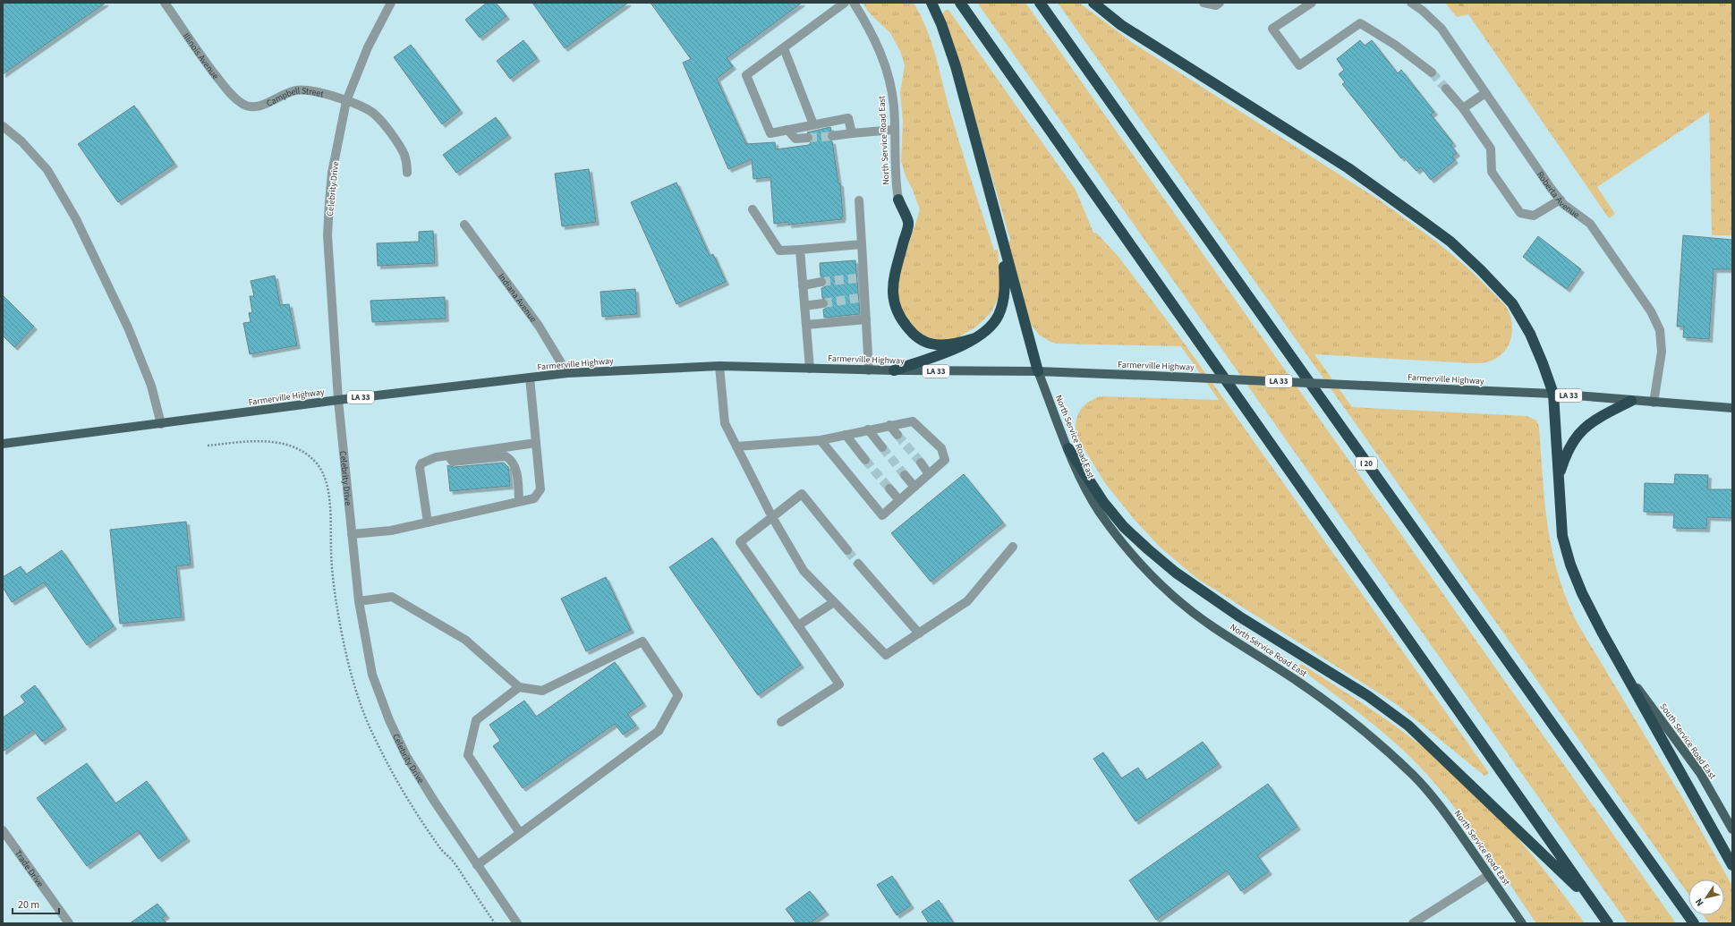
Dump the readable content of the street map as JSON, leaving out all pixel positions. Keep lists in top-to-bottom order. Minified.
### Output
{"streets":{"highway":["I 20"],"main road":["North Service Road East","Farmerville Highway","LA 33","South Service Road East"],"street":["Illinois Avenue","Campbell Street","Celebrity Drive","Roberta Avenue","Indiana Avenue","Trade Drive"]},"crossings":[["Illinois Avenue","Campbell Street"],["Campbell Street","Celebrity Drive"],["North Service Road East","Farmerville Highway"],["Celebrity Drive","Farmerville Highway"],["Roberta Avenue","Farmerville Highway"],["Indiana Avenue","Farmerville Highway"]],"scale_bar":"20 m","north":"bottom left"}
